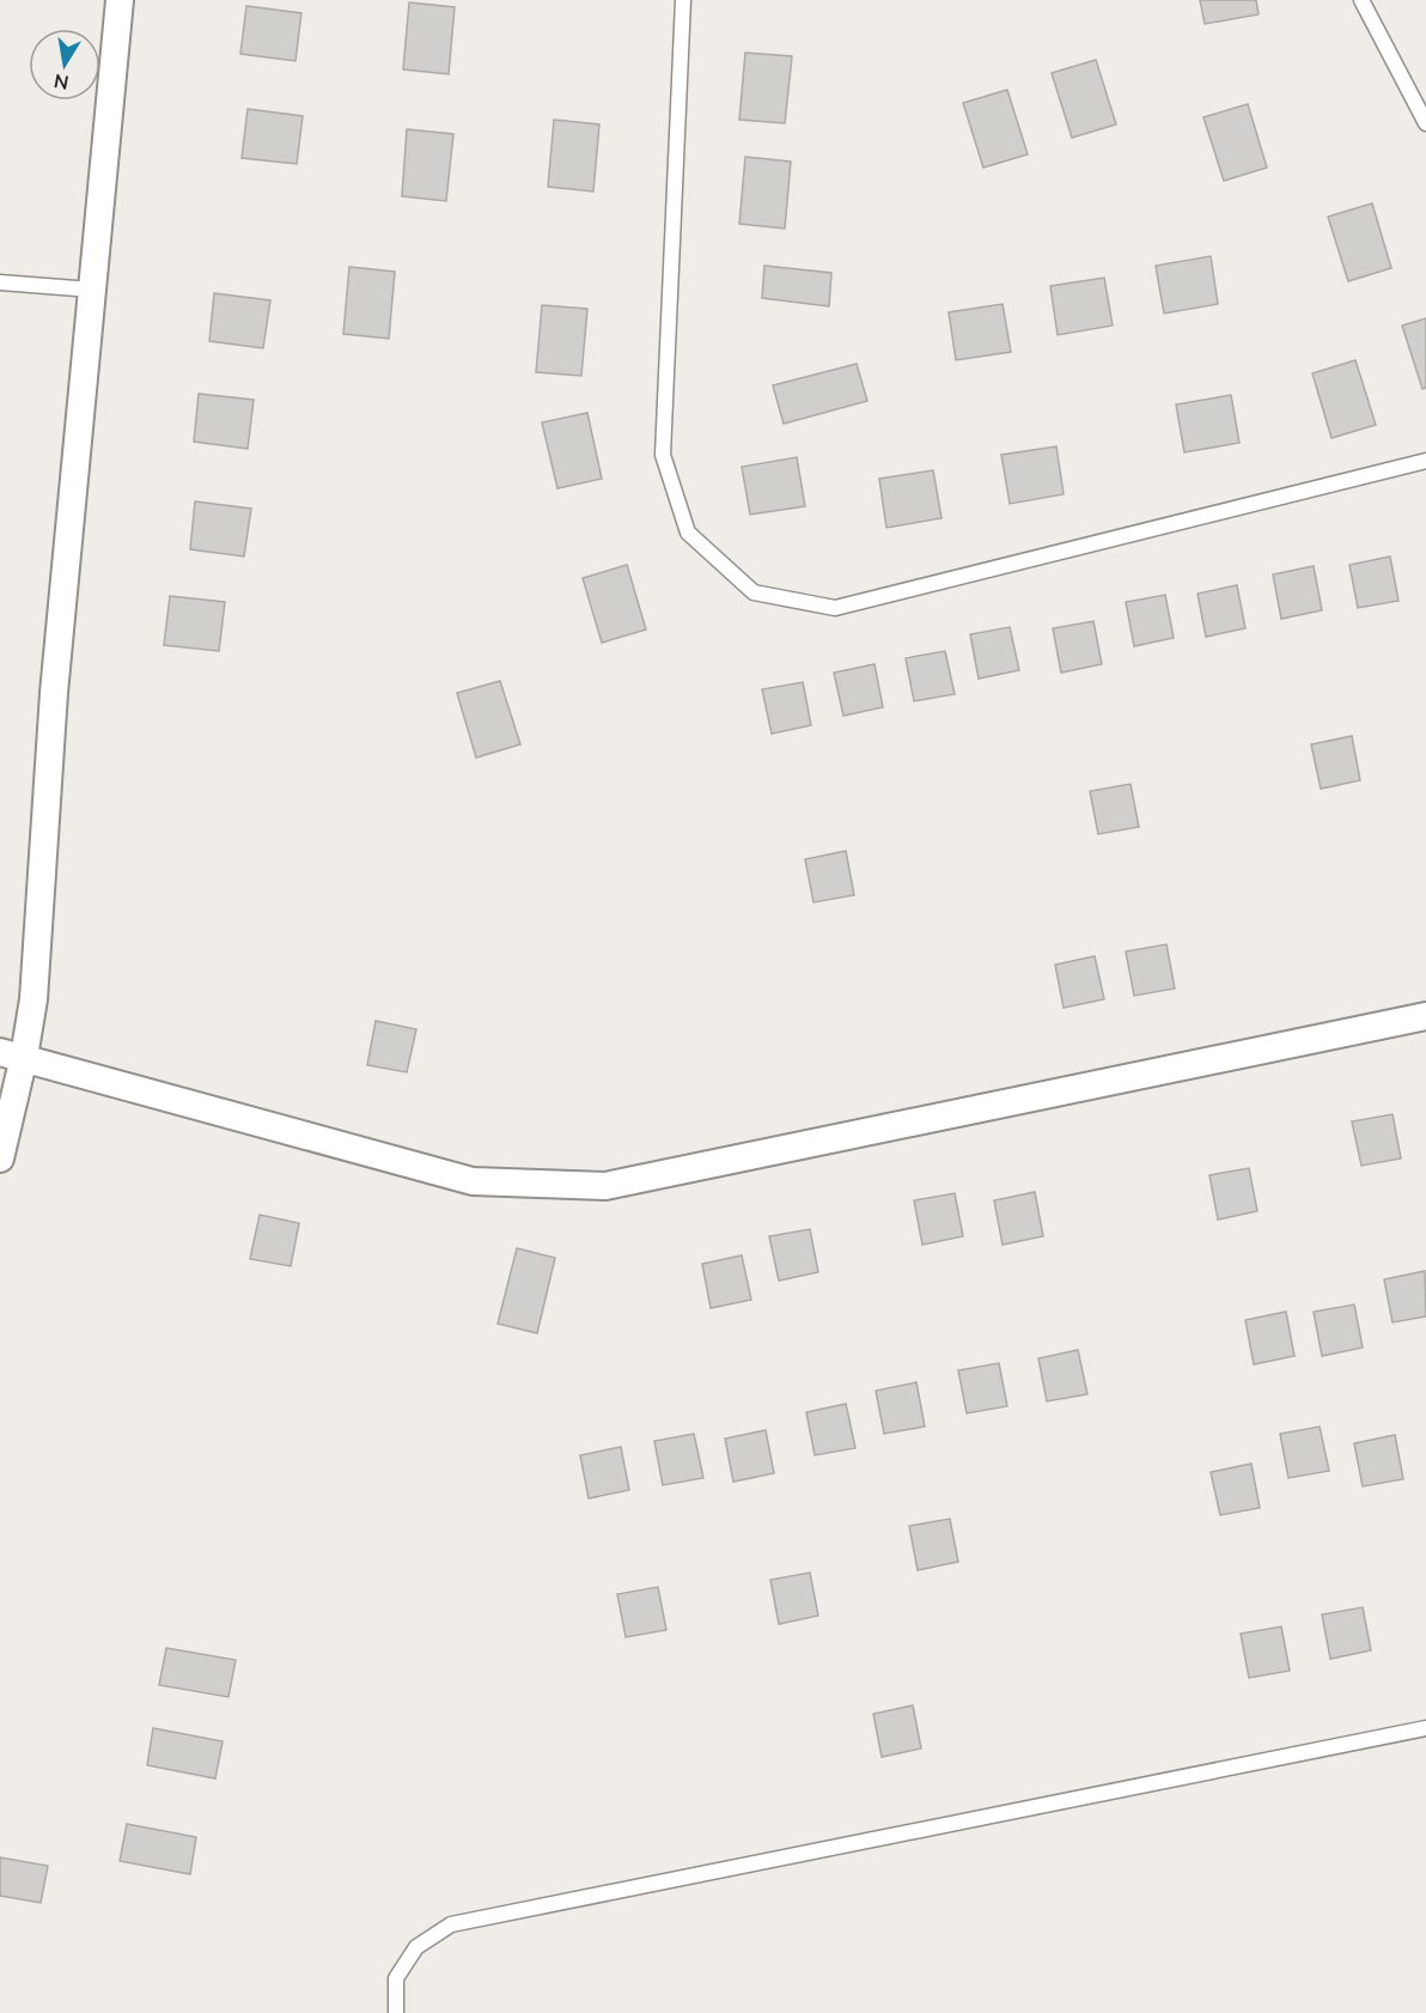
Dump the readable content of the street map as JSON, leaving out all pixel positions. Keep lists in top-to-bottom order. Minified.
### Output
{"north":"bottom"}
